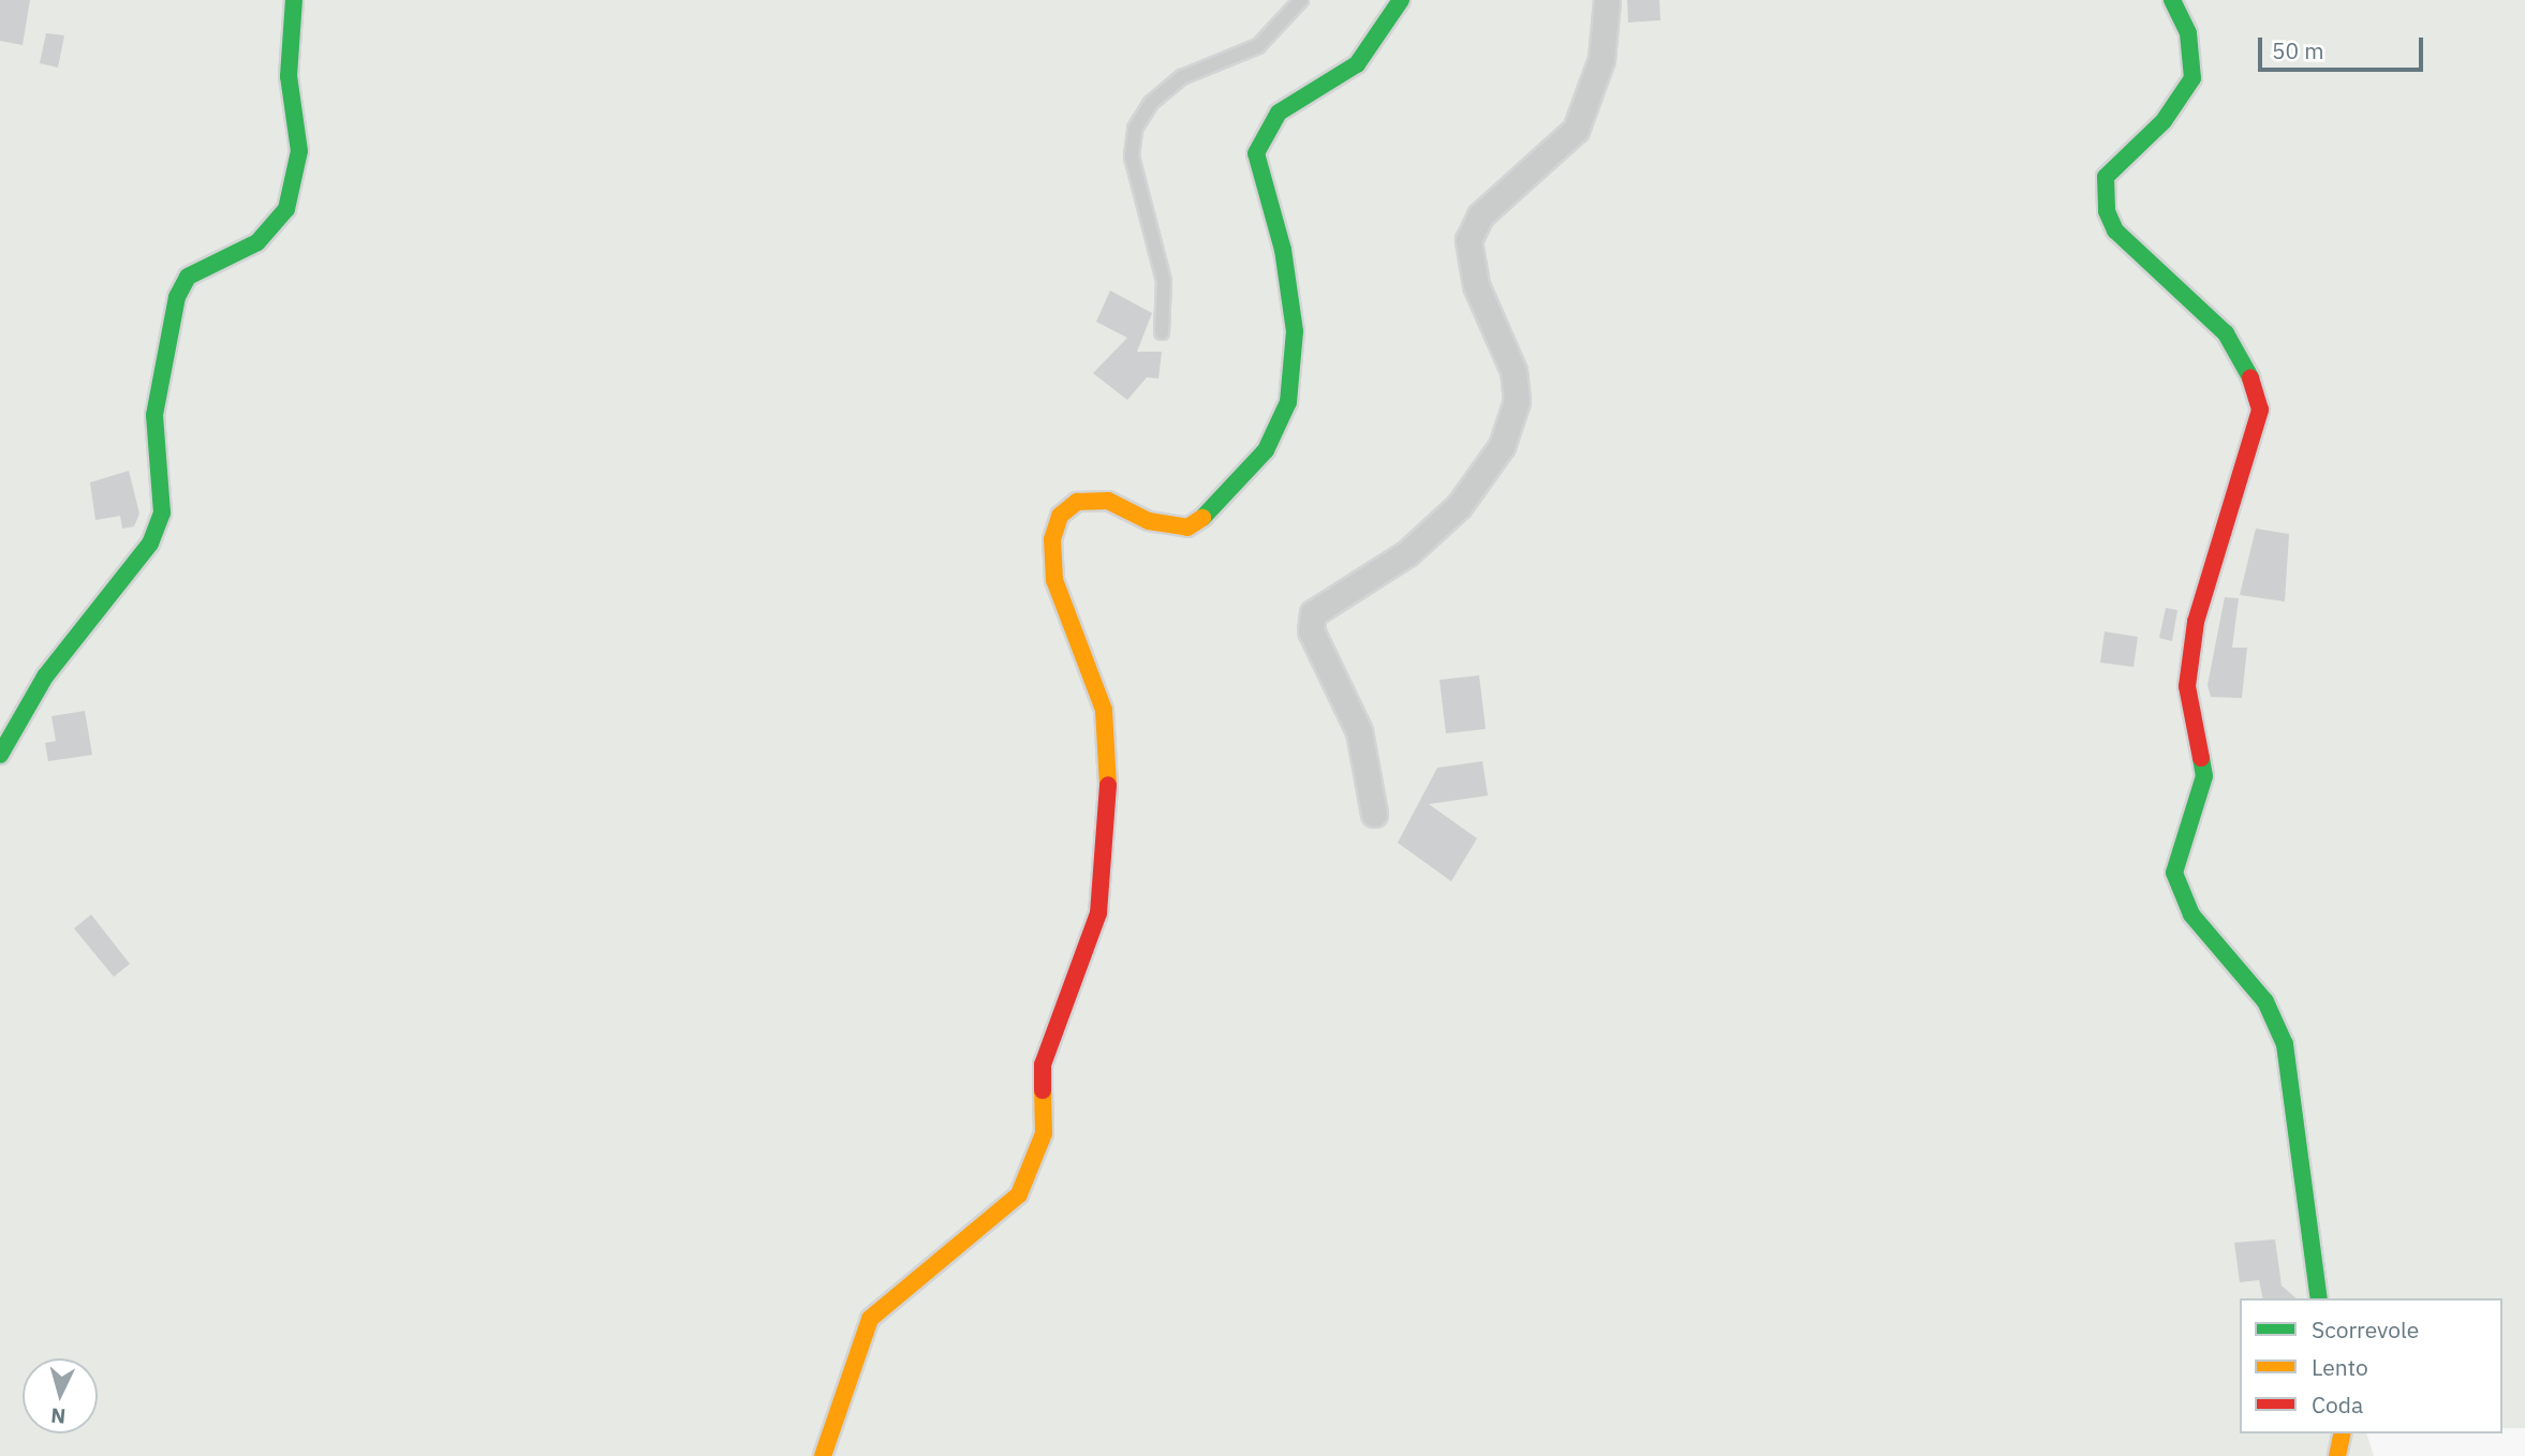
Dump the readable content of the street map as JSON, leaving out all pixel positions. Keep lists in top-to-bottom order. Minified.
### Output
{"legend":["Scorrevole","Lento","Coda"],"scale_bar":"50 m","north":"bottom"}
